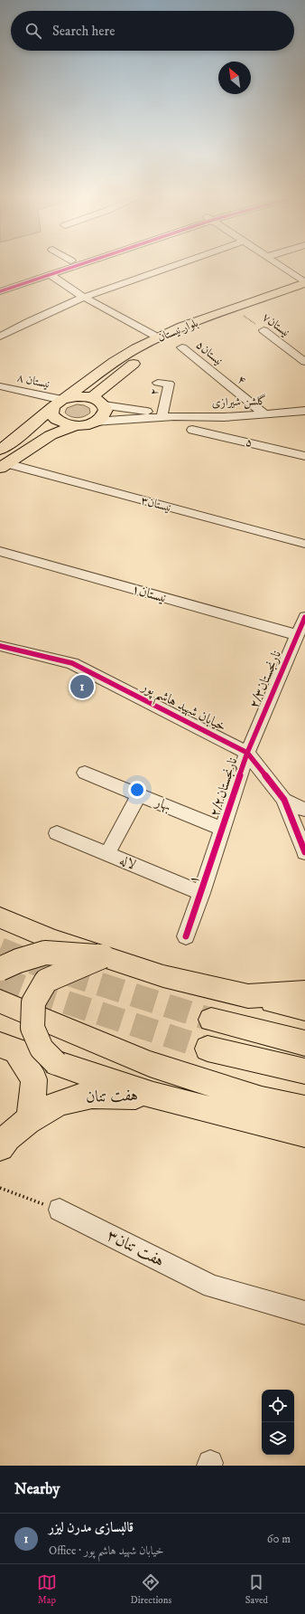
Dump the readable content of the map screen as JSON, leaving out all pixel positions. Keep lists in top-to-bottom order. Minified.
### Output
{"streets":{"main road":["بلوار نیستان","هفت تنان"],"street":["۷نیستان","۵نیستان","۴","نیستان ۸","۲","گلشن شیرازی","۵","۳نیستان","۱نیستان","۲/۳نارنجستان","خیابان شهید هاشم پور","۲/۲نارنجستان","بهار","لاله ‍","۱","هفت تنان۳"]},"crossings":[["۷نیستان","بلوار نیستان"],["بلوار نیستان","نیستان ۸"],["۵نیستان","۴"],["۴","گلشن شیرازی"],["۲","گلشن شیرازی"],["۱نیستان","۲/۳نارنجستان"],["۲/۳نارنجستان","خیابان شهید هاشم پور"],["۲/۳نارنجستان","۲/۲نارنجستان"],["خیابان شهید هاشم پور","۲/۲نارنجستان"],["۲/۲نارنجستان","بهار"],["۲/۲نارنجستان","۱"],["بهار","۱"],["لاله ‍","۱"]],"north":"top left","page":{"search":"Search here","pins":"1","heading":"Nearby","list":[{"mark":"1","name":"قالبسازی مدرن لیزر","note":"Office · خیابان شهید هاشم پور","value":"60 m"}],"nav":["Map","Directions","Saved"]}}
